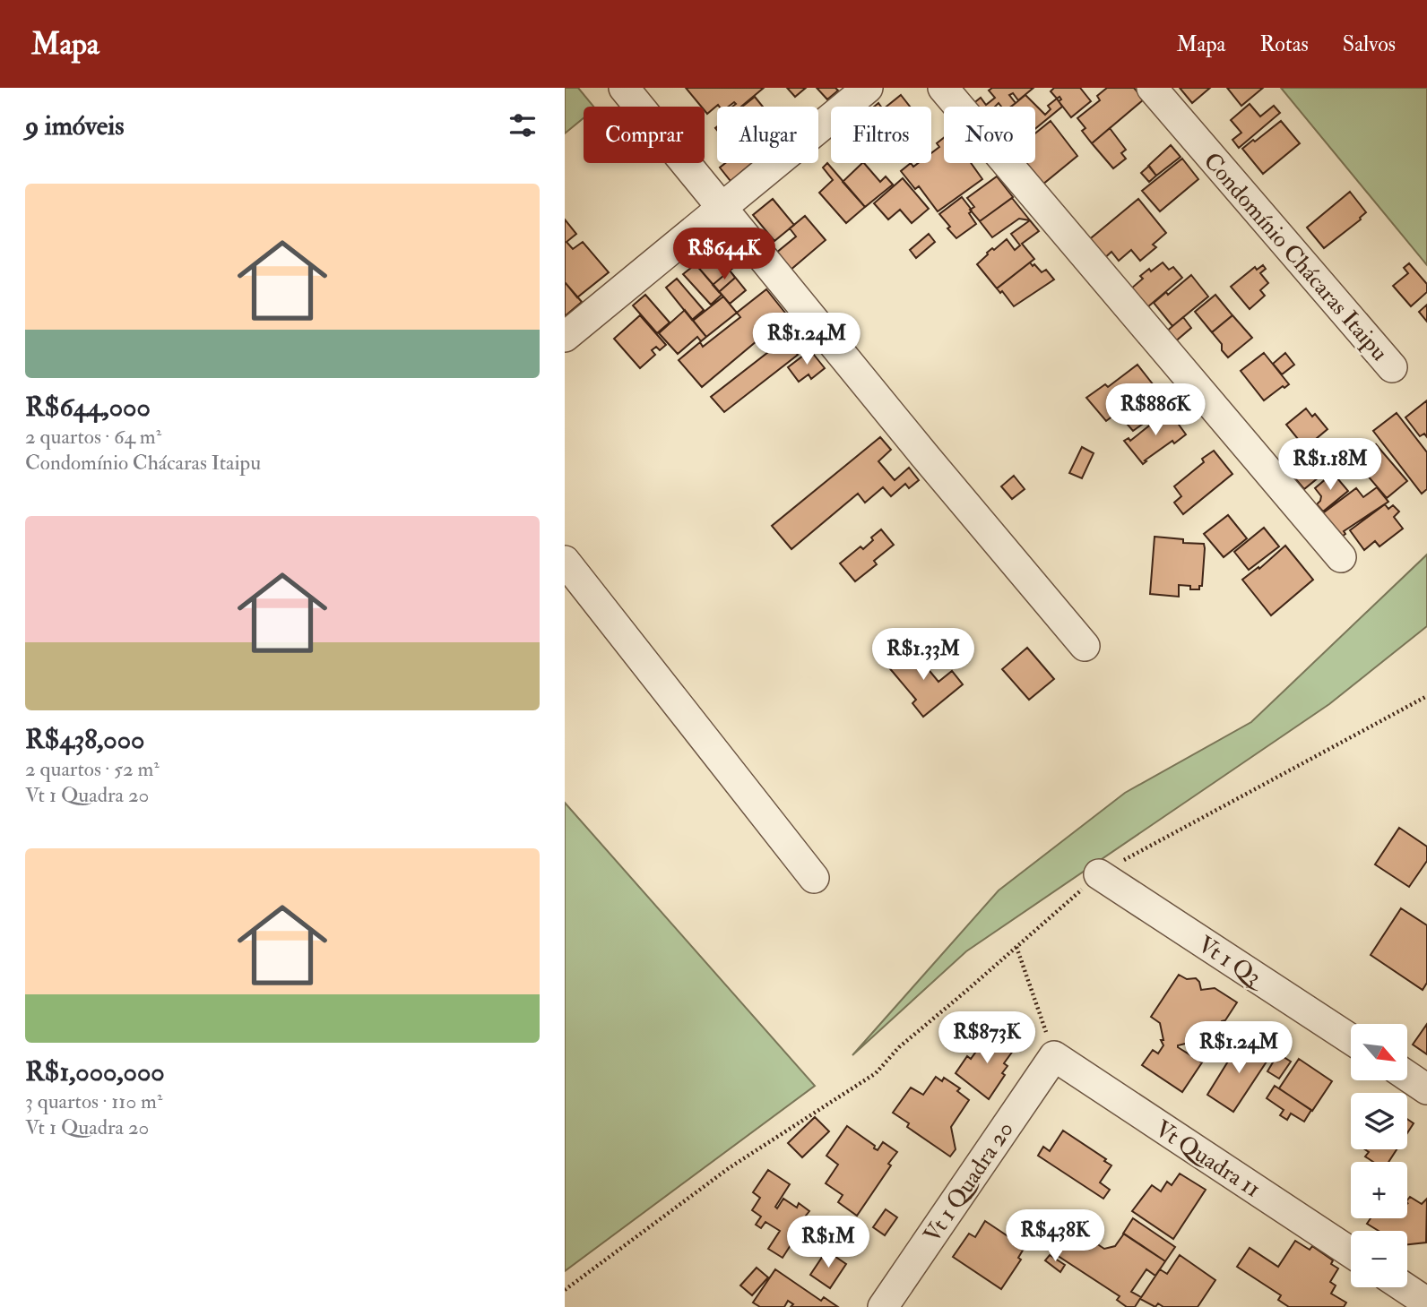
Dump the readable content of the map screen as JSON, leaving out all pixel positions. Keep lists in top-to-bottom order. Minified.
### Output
{"streets":{"street":["Condomínio Chácaras Itaipu","Vt 1 Q3","Vt Quadra 11","Vt 1 Quadra 20"]},"crossings":[["Vt Quadra 11","Vt 1 Quadra 20"]],"north":"bottom right","page":{"header":"Mapa","nav":["Mapa","Rotas","Salvos"],"heading":"9 imóveis","chip":["Comprar","Alugar","Filtros","Novo"],"list":[{"name":"R$644,000","note":"2 quartos · 64 m² · Condomínio Chácaras Itaipu"},{"name":"R$438,000","note":"2 quartos · 52 m² · Vt 1 Quadra 20"},{"name":"R$1,000,000","note":"3 quartos · 110 m² · Vt 1 Quadra 20"}],"price":["R$644K","R$1.24M","R$886K","R$1.18M","R$1.33M","R$873K","R$1.24M","R$438K","R$1M"],"map_buttons":["+","−"]}}
